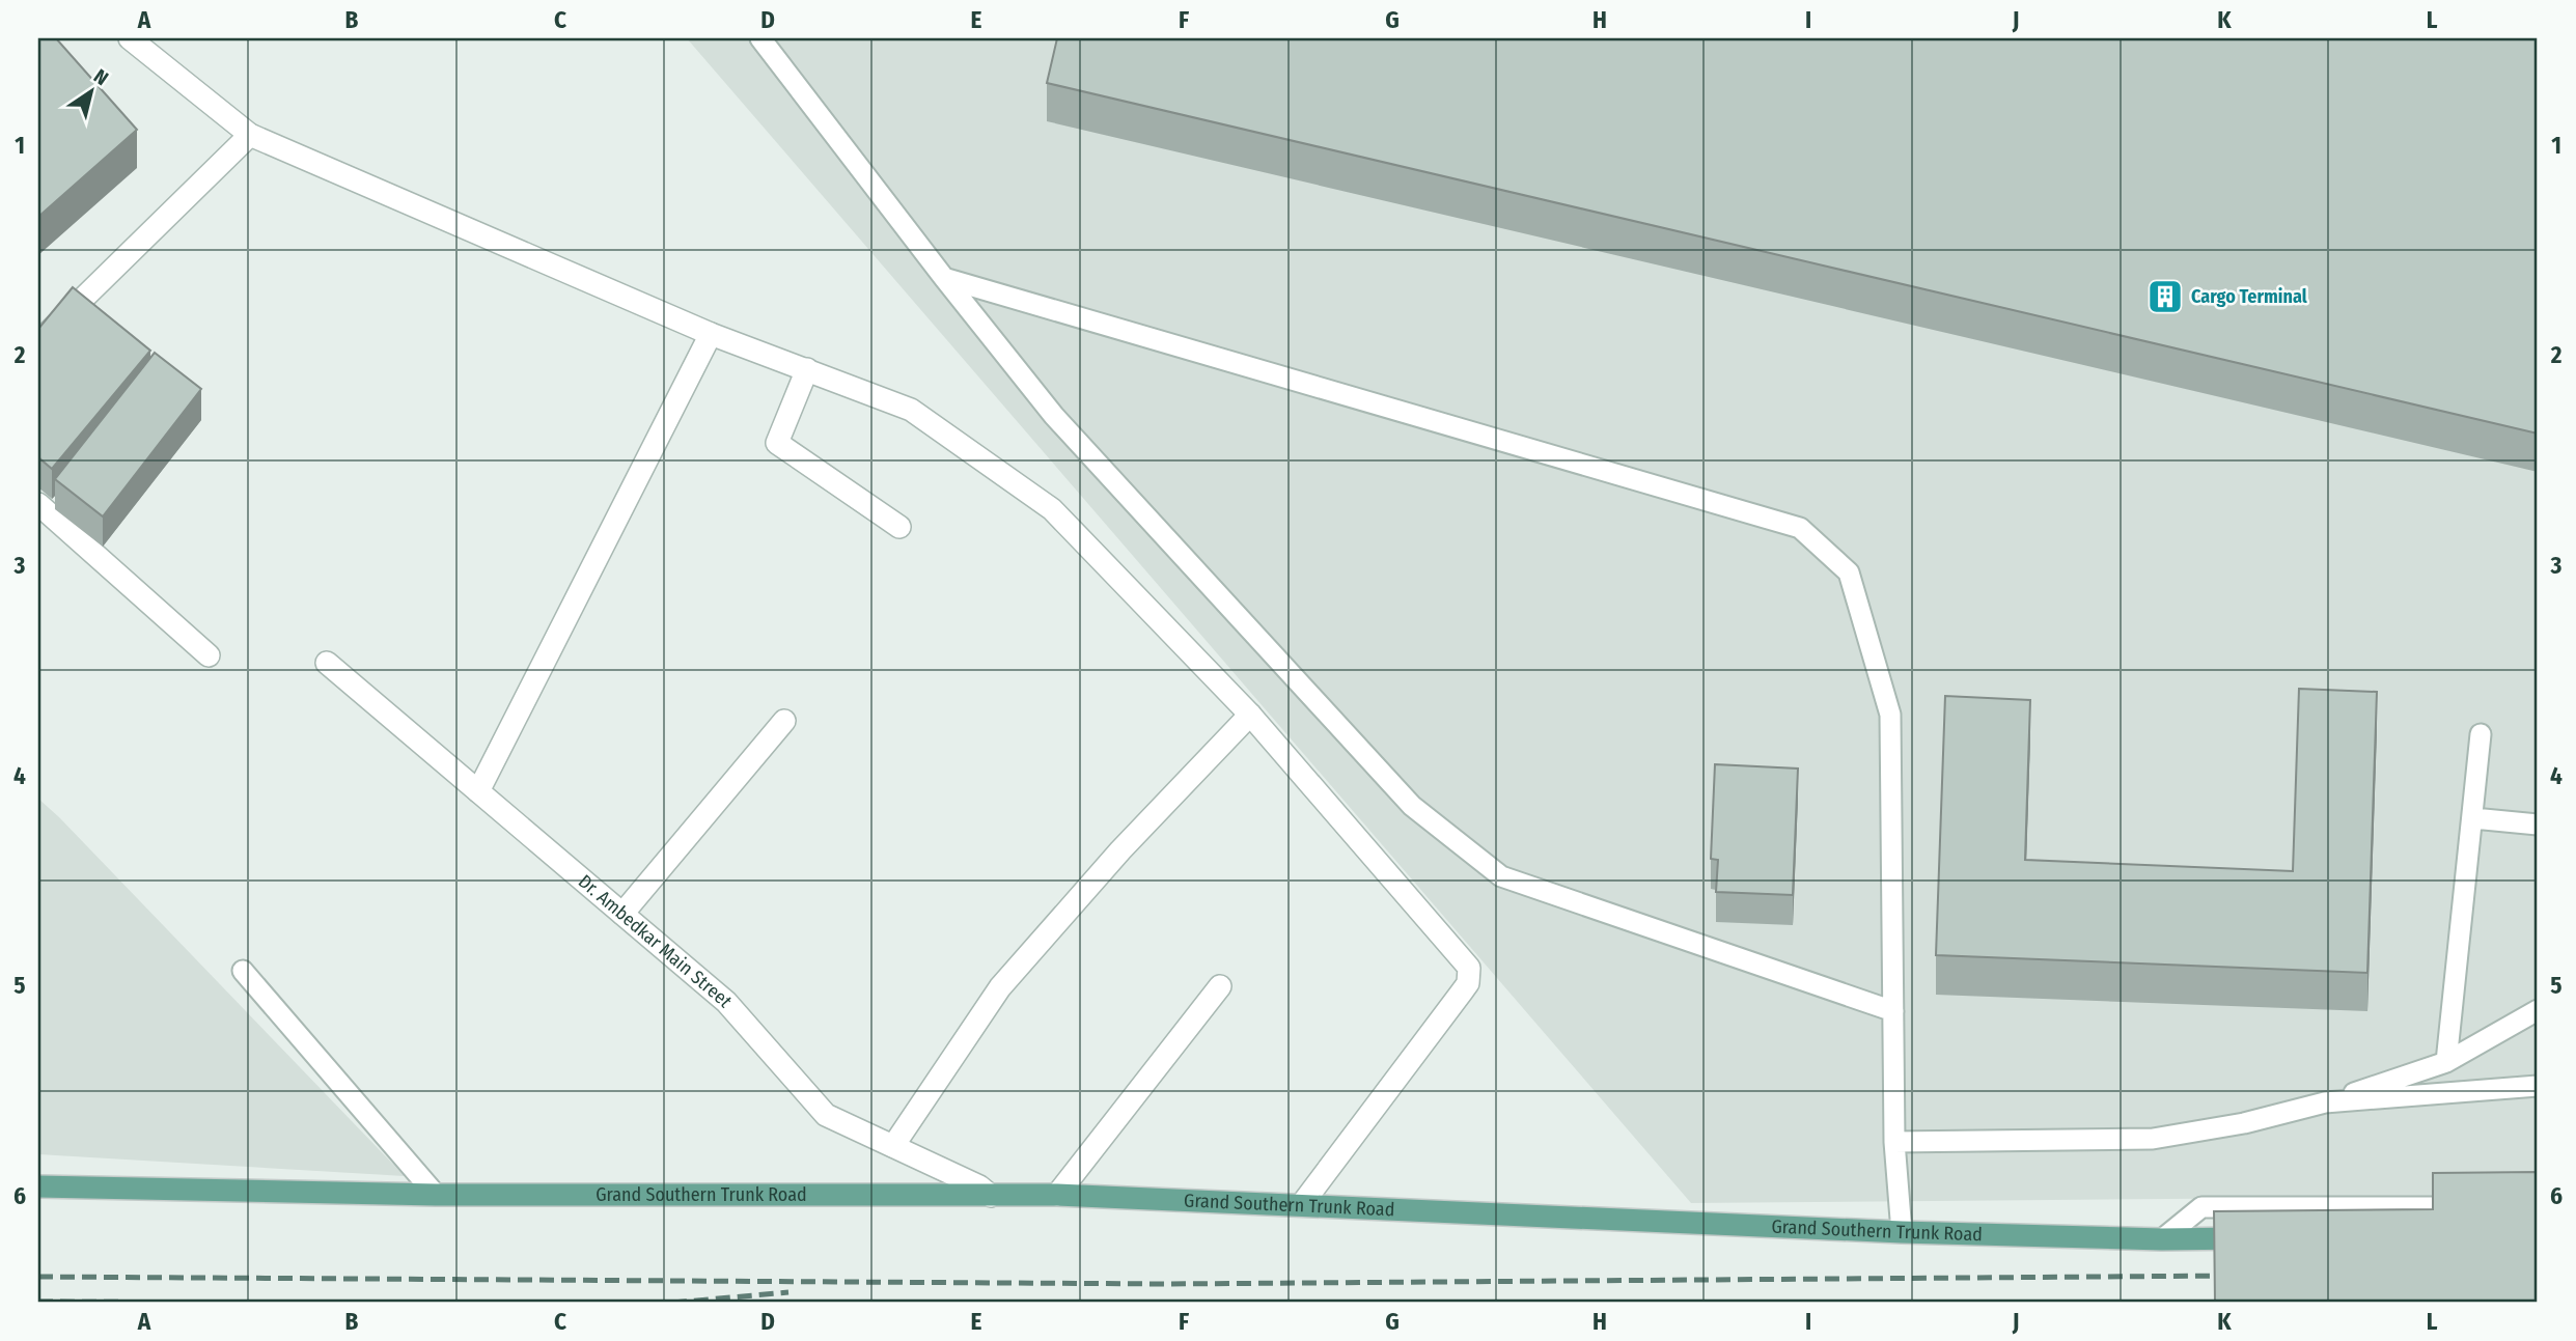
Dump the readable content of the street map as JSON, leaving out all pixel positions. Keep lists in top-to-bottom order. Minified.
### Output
{"streets":{"main road":["Grand Southern Trunk Road"],"street":["Dr. Ambedkar Main Street"]},"crossings":[["Dr. Ambedkar Main Street","Grand Southern Trunk Road"]],"places":{"building":["Cargo Terminal"]},"north":"top right","grid":{"columns":["A","B","C","D","E","F","G","H","I","J","K","L"],"rows":["1","2","3","4","5","6"]}}
